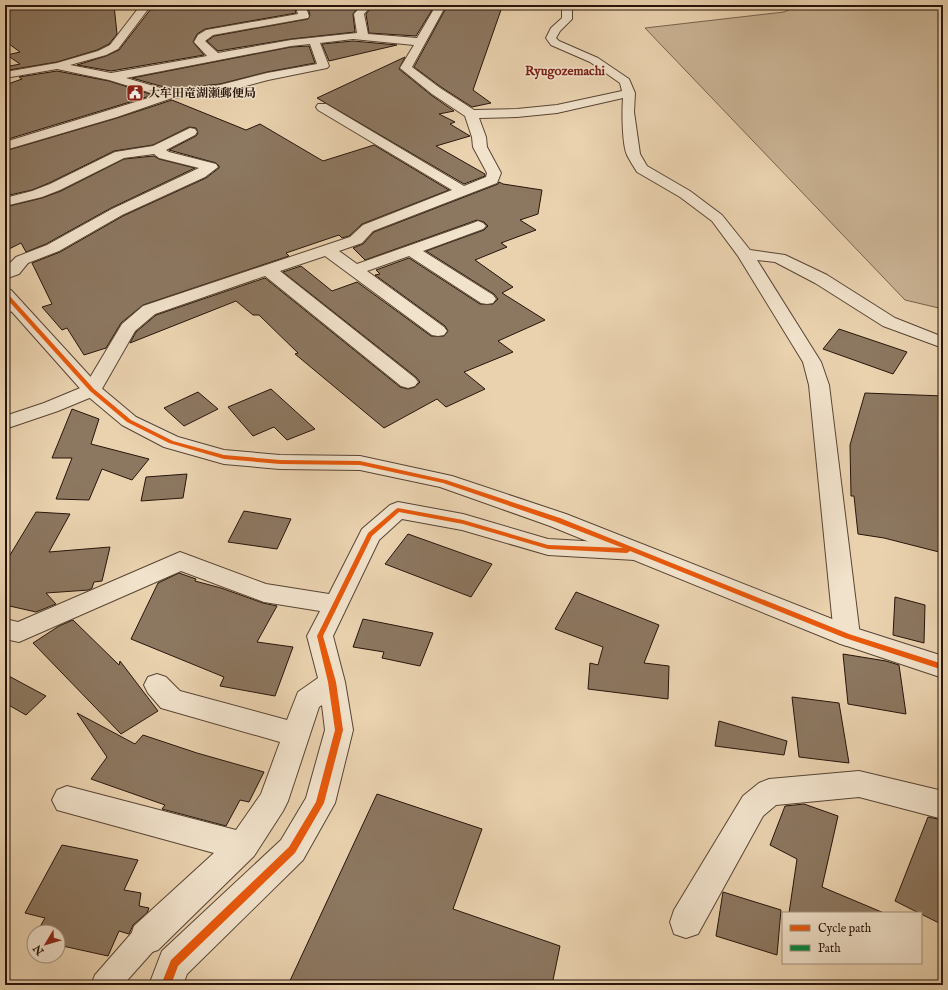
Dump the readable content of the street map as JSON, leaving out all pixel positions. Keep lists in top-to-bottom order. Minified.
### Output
{"districts":["Ryugozemachi"],"places":{"public building":["大牟田竜湖瀬郵便局"]},"legend":["Cycle path","Path"],"north":"bottom left"}
